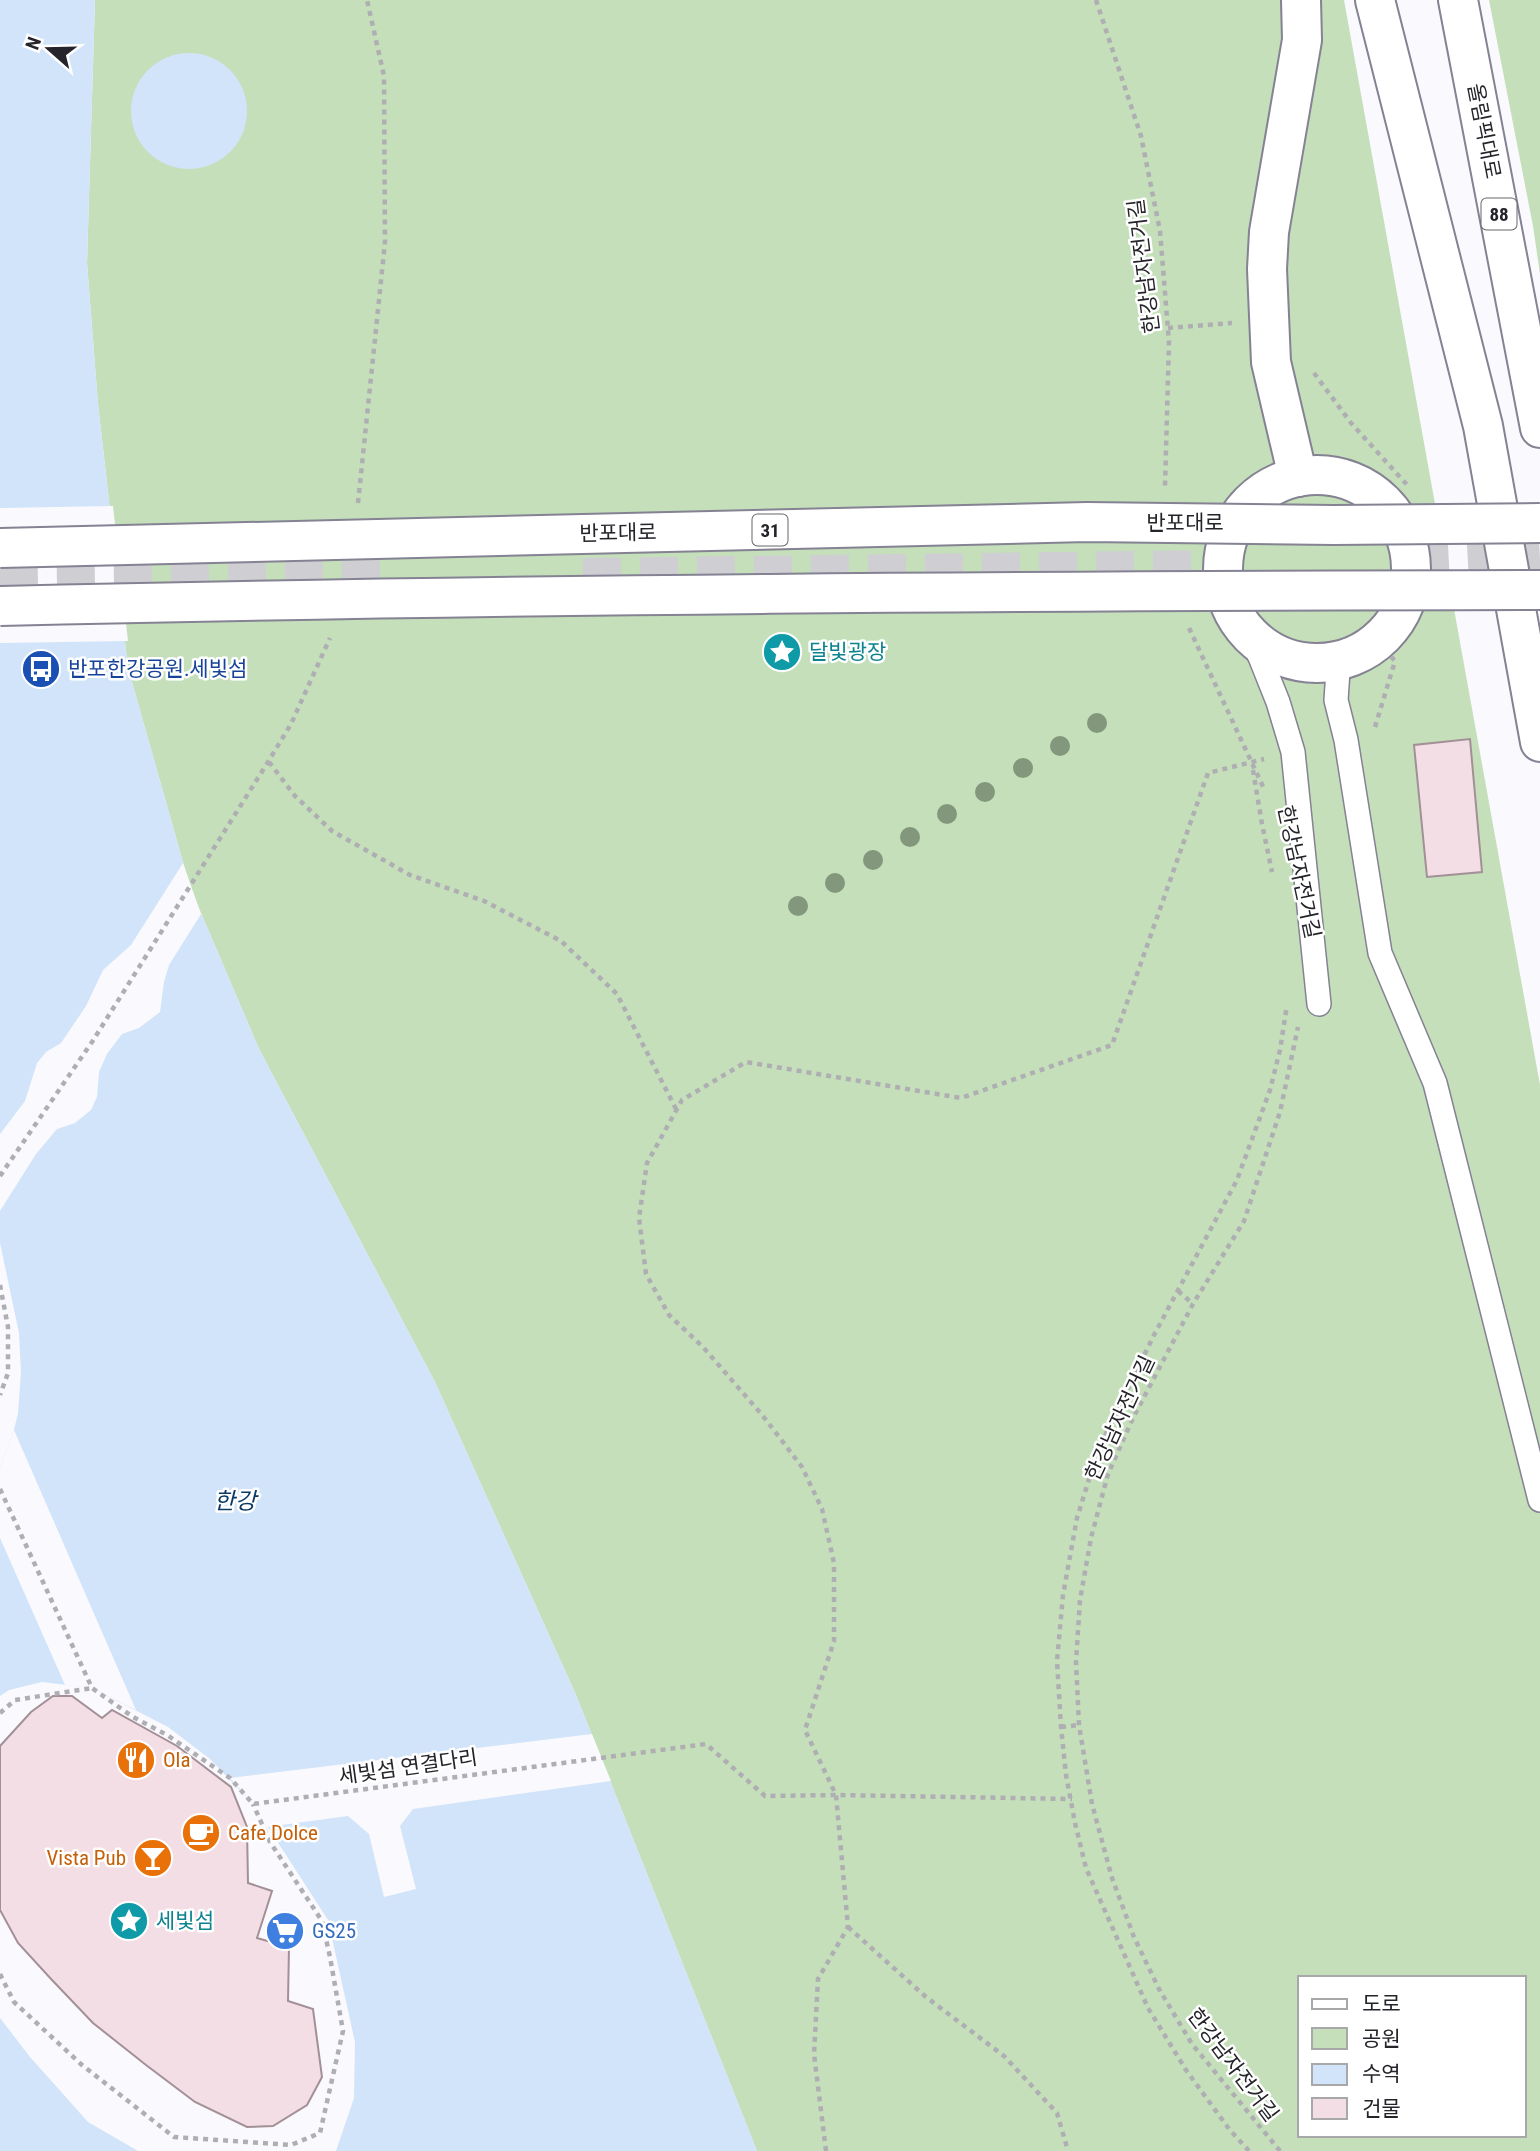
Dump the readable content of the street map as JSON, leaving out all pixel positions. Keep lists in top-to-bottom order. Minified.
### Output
{"streets":{"main road":["올림픽대로","88","반포대로","31"],"path":["한강남자전거길","세빛섬 연결다리"]},"crossings":[["한강남자전거길","세빛섬 연결다리"]],"water":["한강"],"places":{"place":["달빛광장","세빛섬"],"bus stop":["반포한강공원.세빛섬"],"restaurant":["Ola"],"cafe":["Cafe Dolce"],"bar":["Vista Pub"],"supermarket":["GS25"]},"legend":["도로","공원","수역","건물"],"north":"left"}
